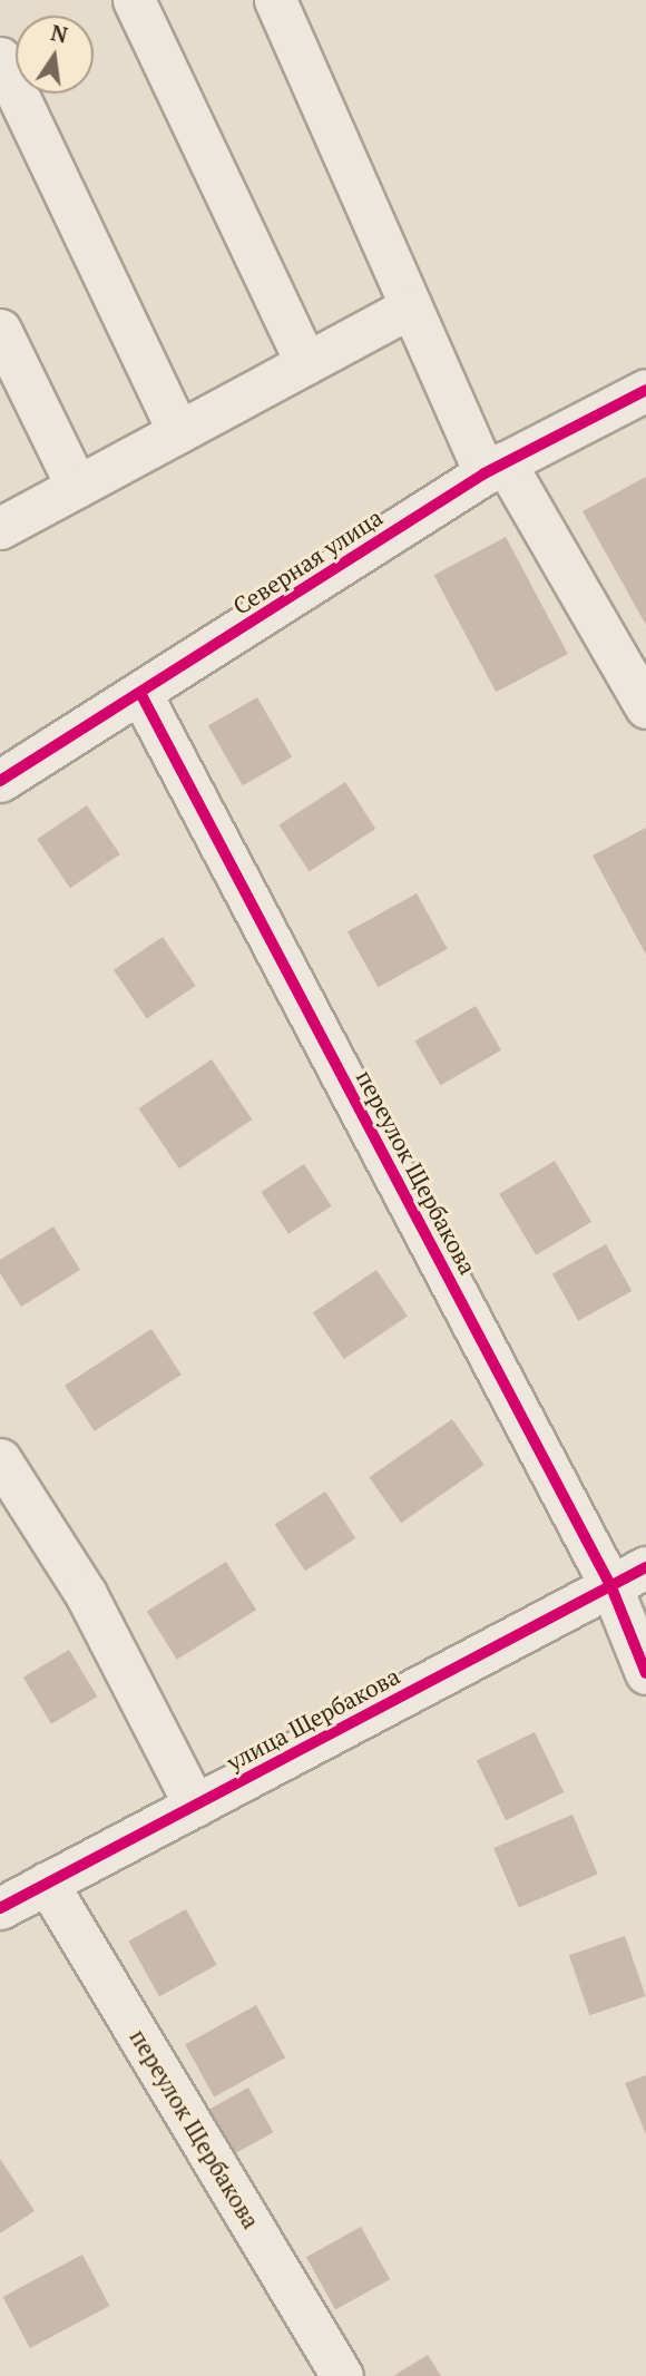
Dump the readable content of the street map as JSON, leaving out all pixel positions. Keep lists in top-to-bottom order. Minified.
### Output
{"streets":{"street":["Северная улица","переулок Щербакова","улица Щербакова"]},"crossings":[["Северная улица","переулок Щербакова"],["переулок Щербакова","улица Щербакова"]],"north":"top"}
